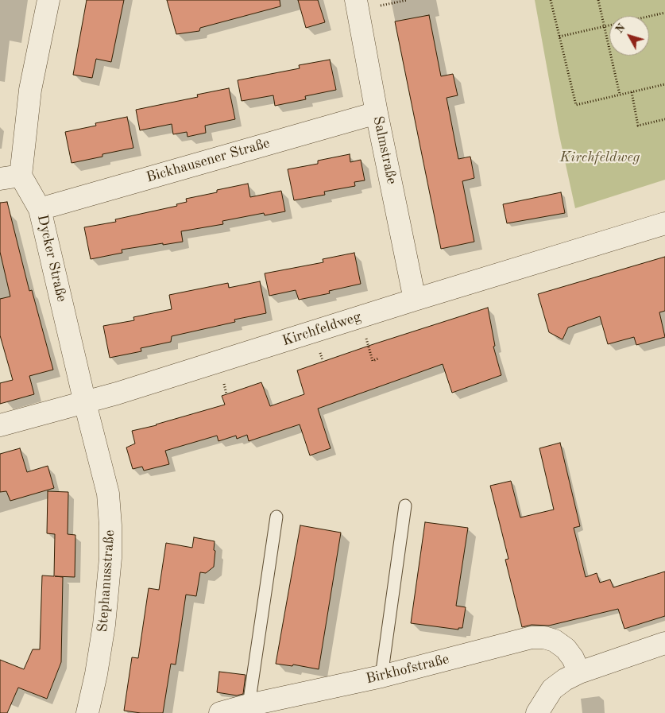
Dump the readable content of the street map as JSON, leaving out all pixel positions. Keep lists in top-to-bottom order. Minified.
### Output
{"streets":{"street":["Salmstraße","Bickhausener Straße","Dycker Straße","Kirchfeldweg","Stephanusstraße","Birkhofstraße"]},"crossings":[["Salmstraße","Bickhausener Straße"],["Salmstraße","Kirchfeldweg"],["Bickhausener Straße","Dycker Straße"],["Dycker Straße","Kirchfeldweg"],["Dycker Straße","Stephanusstraße"],["Kirchfeldweg","Stephanusstraße"]],"parks":["Kirchfeldweg"],"north":"top left"}
